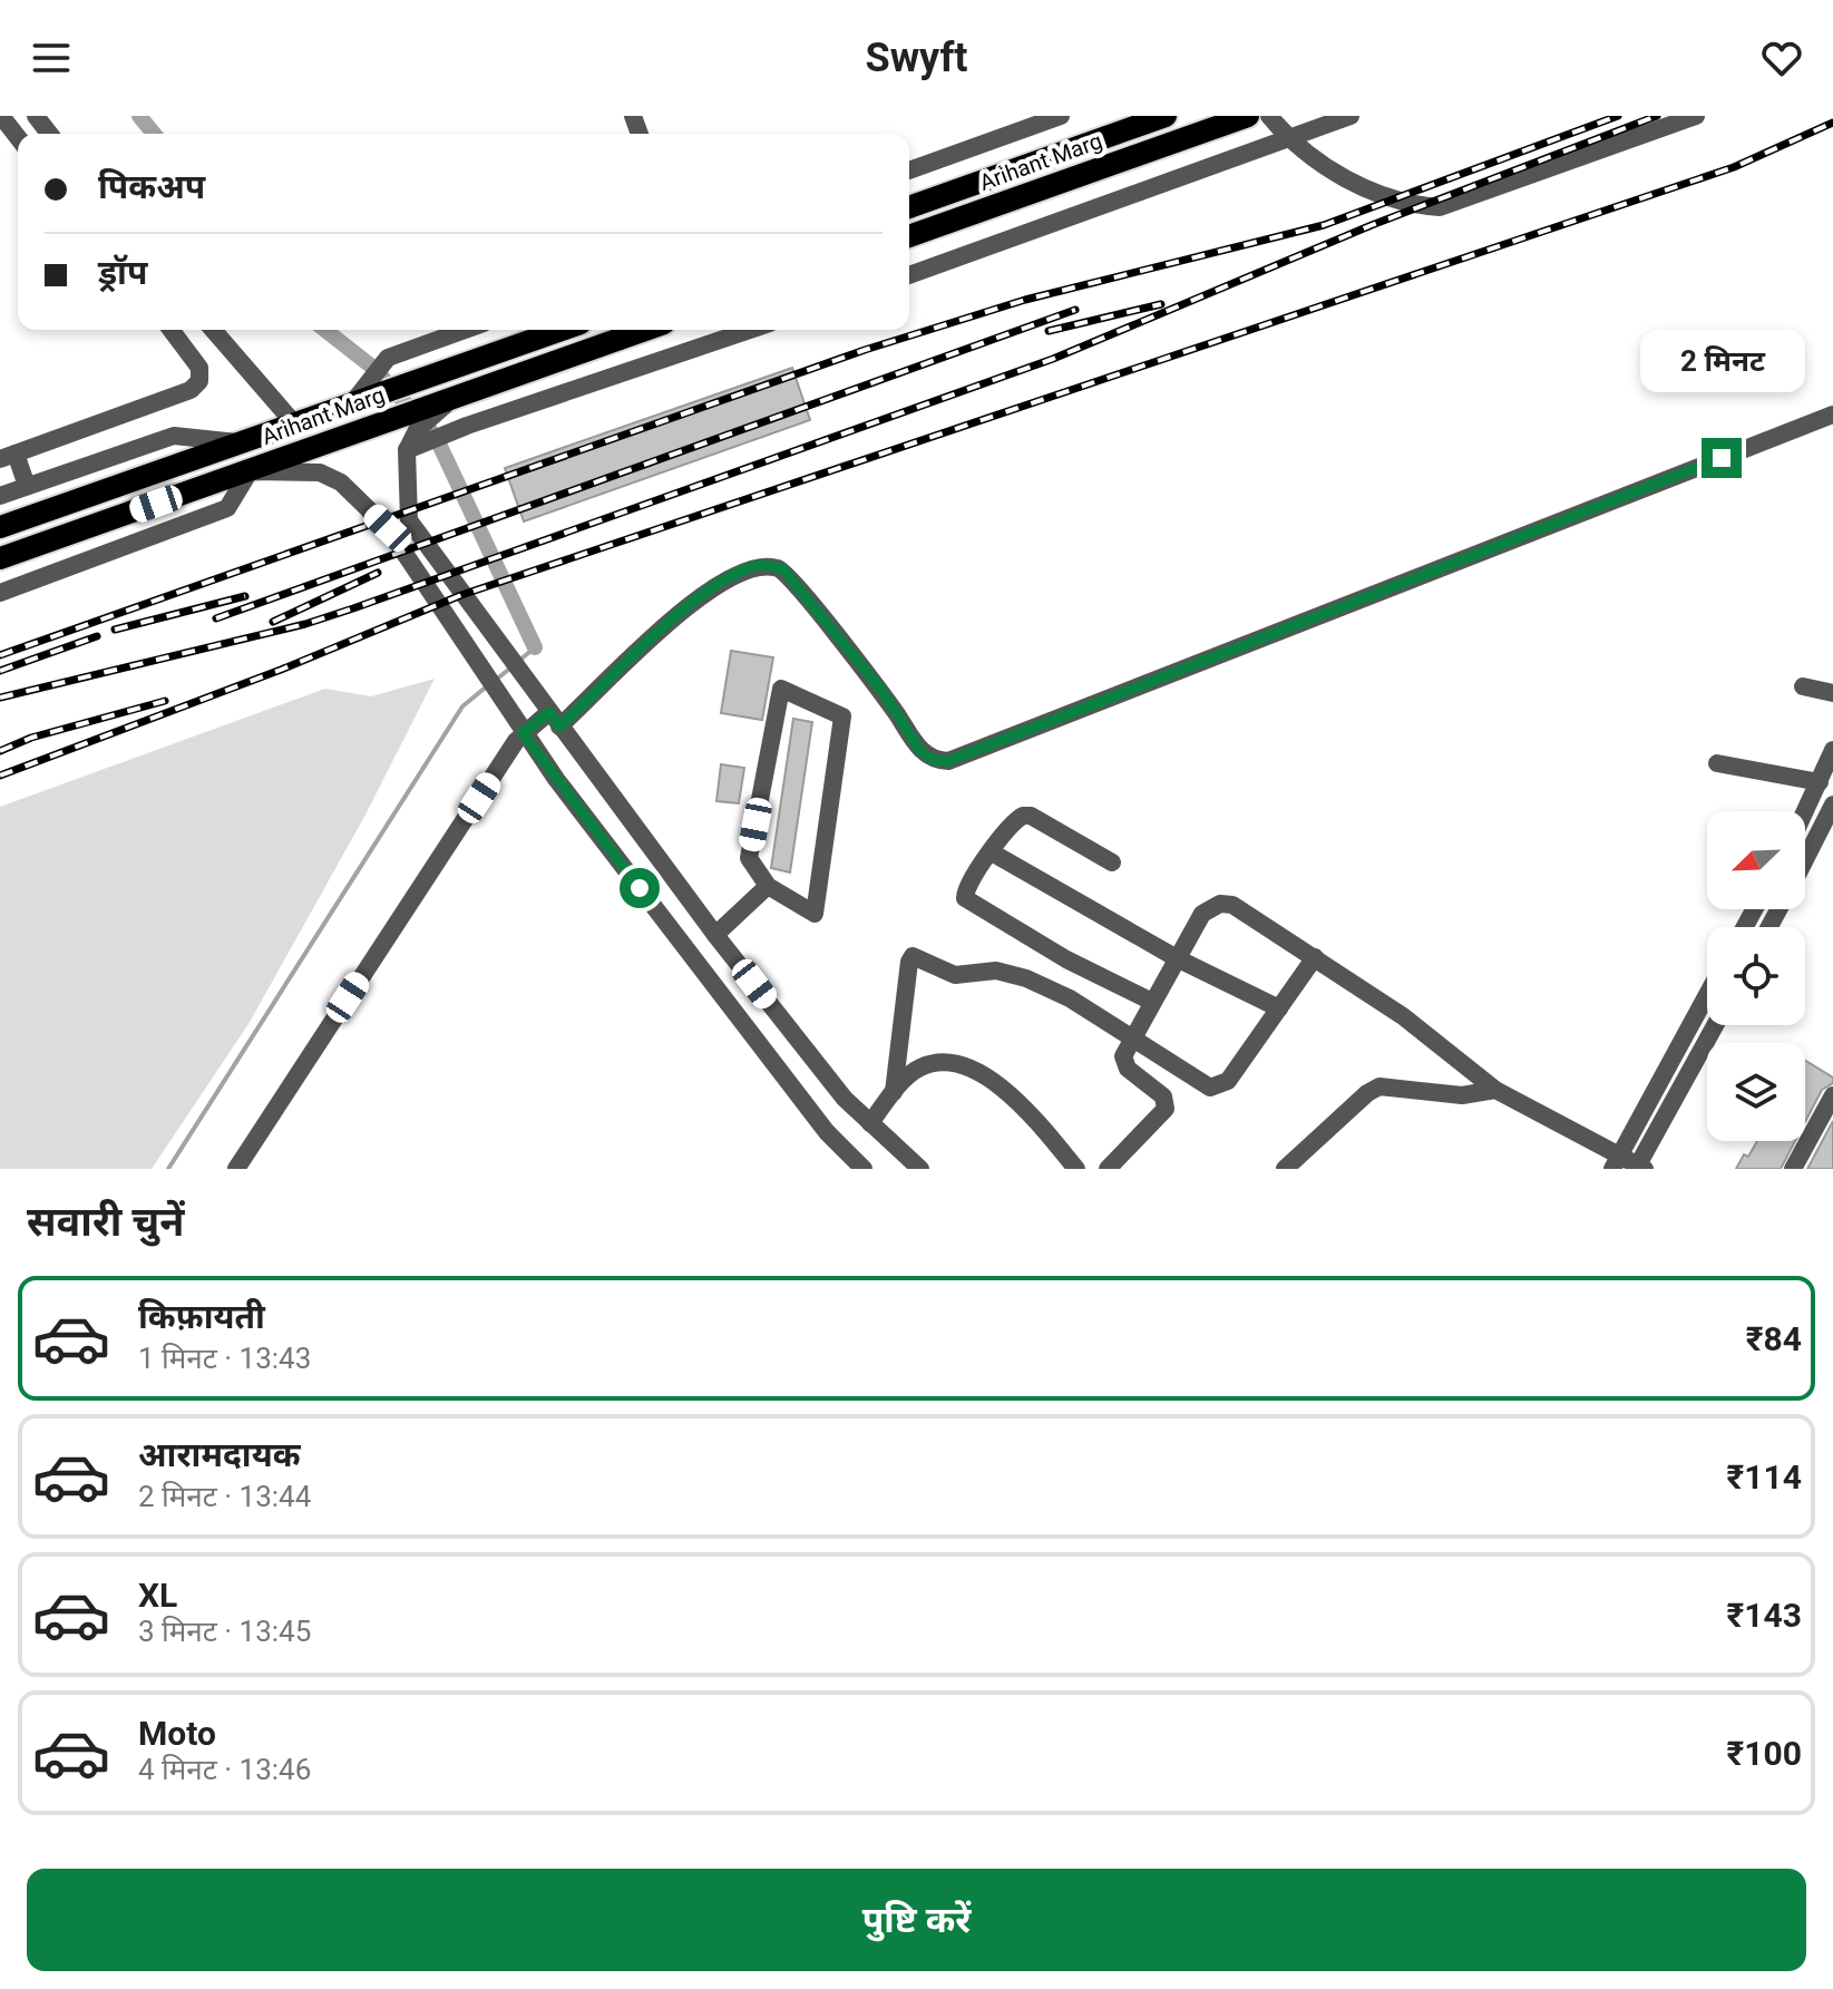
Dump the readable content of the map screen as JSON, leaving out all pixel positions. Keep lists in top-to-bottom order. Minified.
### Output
{"streets":{"main road":["Arihant Marg"]},"north":"bottom left","page":{"header":"Swyft","banner":["पिकअप","ड्रॉप"],"bubble":"2 मिनट","heading":"सवारी चुनें","list":[{"name":"किफ़ायती","note":"1 मिनट · 13:43","value":"₹84"},{"name":"आरामदायक","note":"2 मिनट · 13:44","value":"₹114"},{"name":"XL","note":"3 मिनट · 13:45","value":"₹143"},{"name":"Moto","note":"4 मिनट · 13:46","value":"₹100"}],"buttons":"पुष्टि करें"}}
